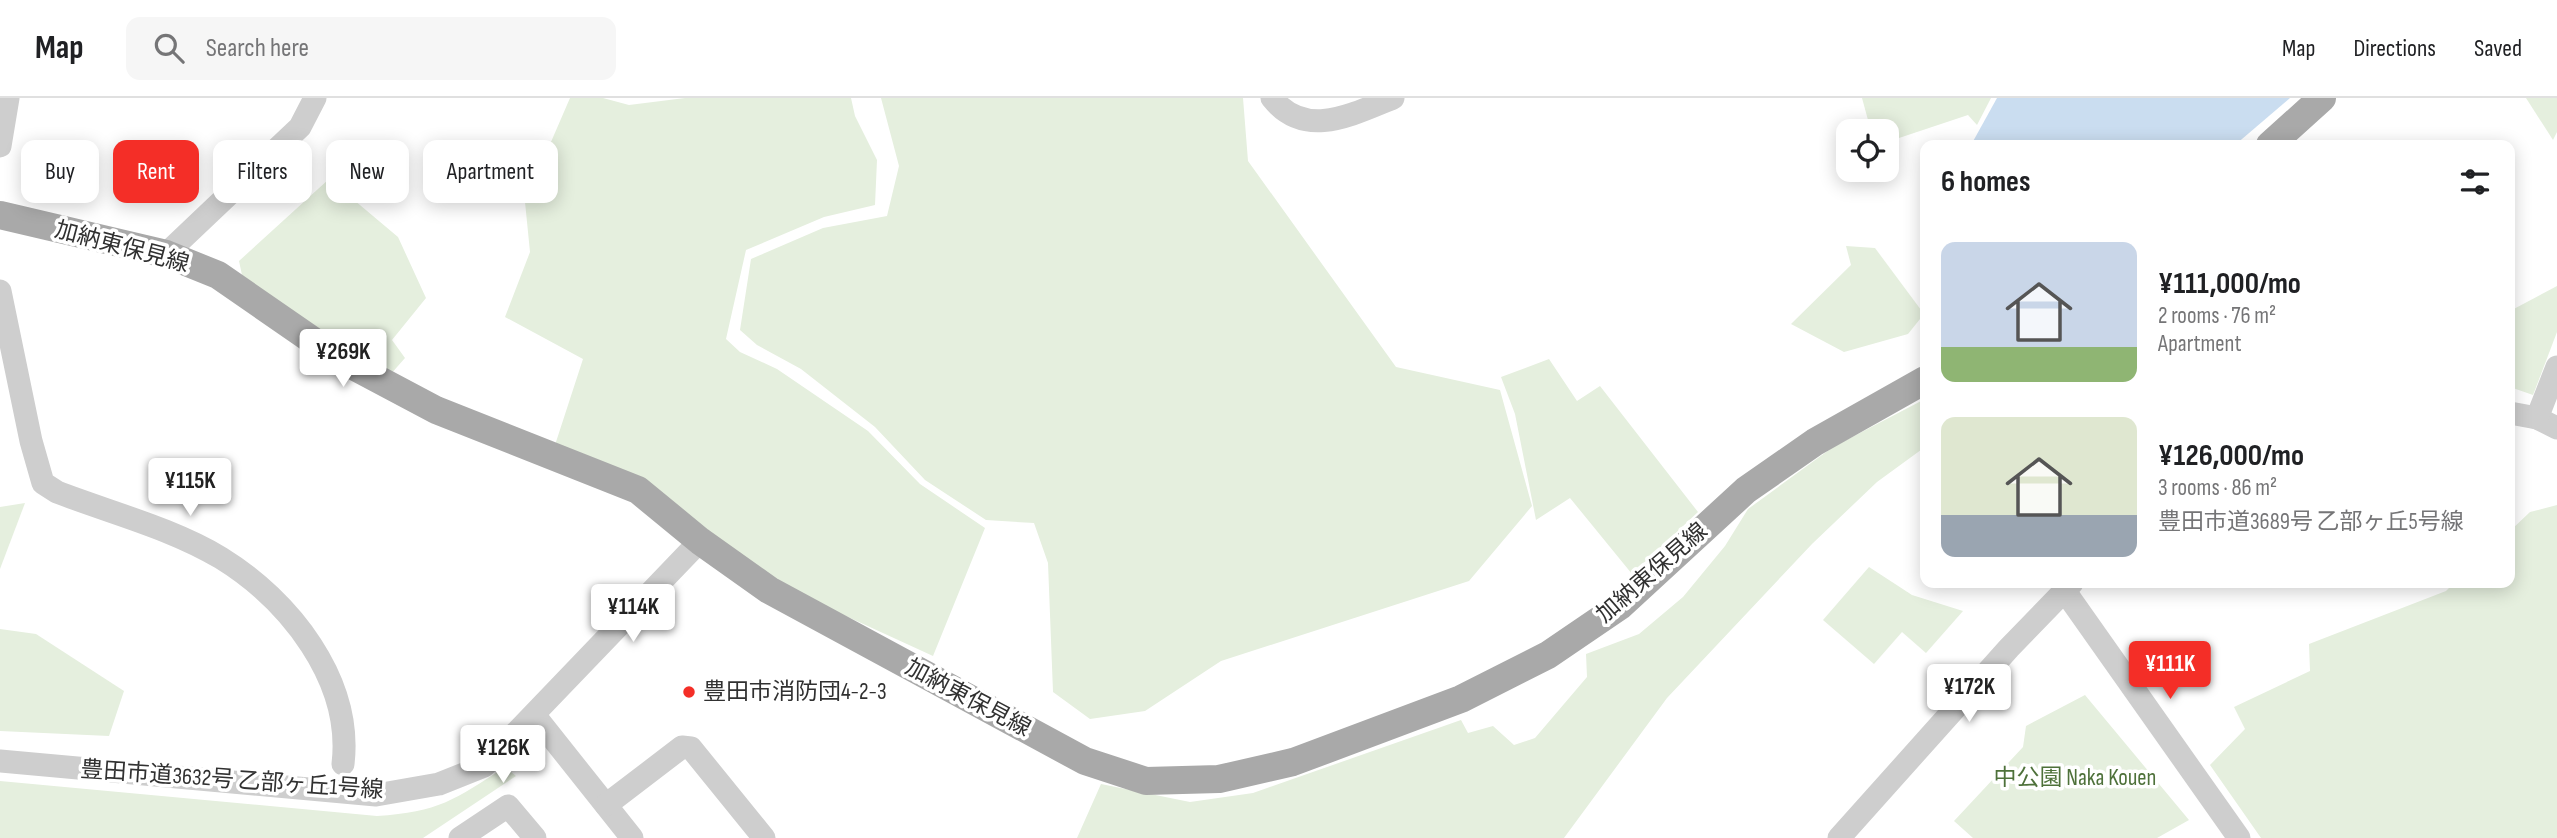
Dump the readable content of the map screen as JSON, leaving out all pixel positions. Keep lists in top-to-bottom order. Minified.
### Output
{"streets":{"main road":["加納東保見線"],"street":["豊田市道3632号 乙部ヶ丘1号線"]},"crossings":[["加納東保見線","豊田市道3632号 乙部ヶ丘1号線"]],"parks":["中公園 Naka Kouen"],"places":["豊田市消防団4-2-3"],"page":{"header":"Map","search":"Search here","nav":["Map","Directions","Saved"],"chip":["Buy","Rent","Filters","New","Apartment"],"heading":"6 homes","list":[{"name":"¥111,000/mo","note":"2 rooms · 76 m² · Apartment"},{"name":"¥126,000/mo","note":"3 rooms · 86 m² · 豊田市道3689号 乙部ヶ丘5号線"}],"price":["¥269K","¥115K","¥114K","¥111K","¥172K","¥126K"]}}
